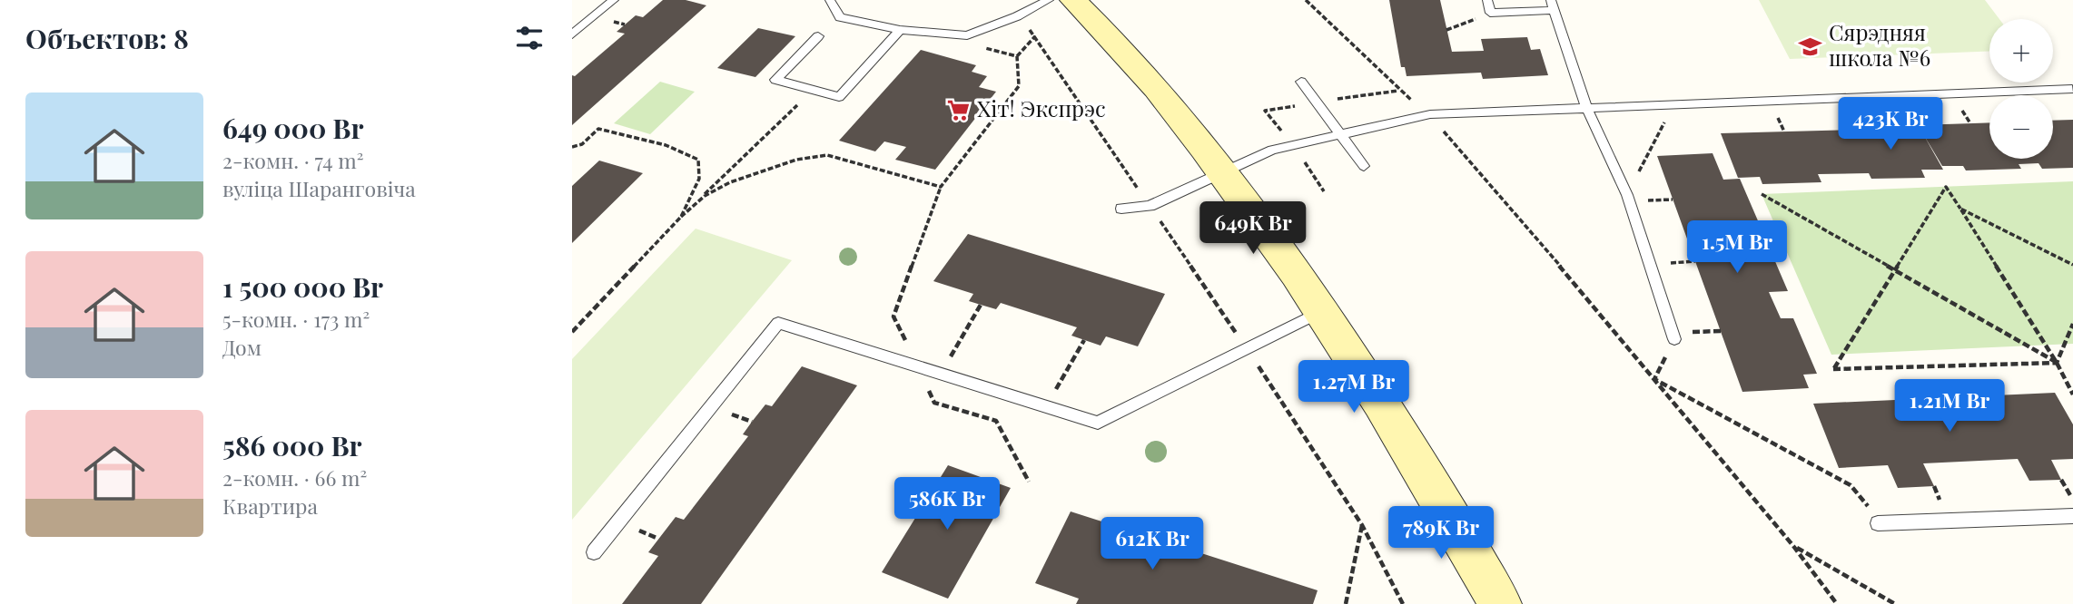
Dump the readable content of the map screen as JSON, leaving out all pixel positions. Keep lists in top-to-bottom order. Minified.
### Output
{"places":{"school or university":["Сярэдняя школа №6"],"supermarket":["Хіт! Экспрэс"]},"page":{"heading":"Объектов: 8","map_buttons":["+","−"],"list":[{"name":"649 000 Br","note":"2-комн. · 74 m² · вуліца Шаранговіча"},{"name":"1 500 000 Br","note":"5-комн. · 173 m² · Дом"},{"name":"586 000 Br","note":"2-комн. · 66 m² · Квартира"}],"price":["423K Br","649K Br","1.5M Br","1.27M Br","1.21M Br","586K Br","789K Br","612K Br"]}}
